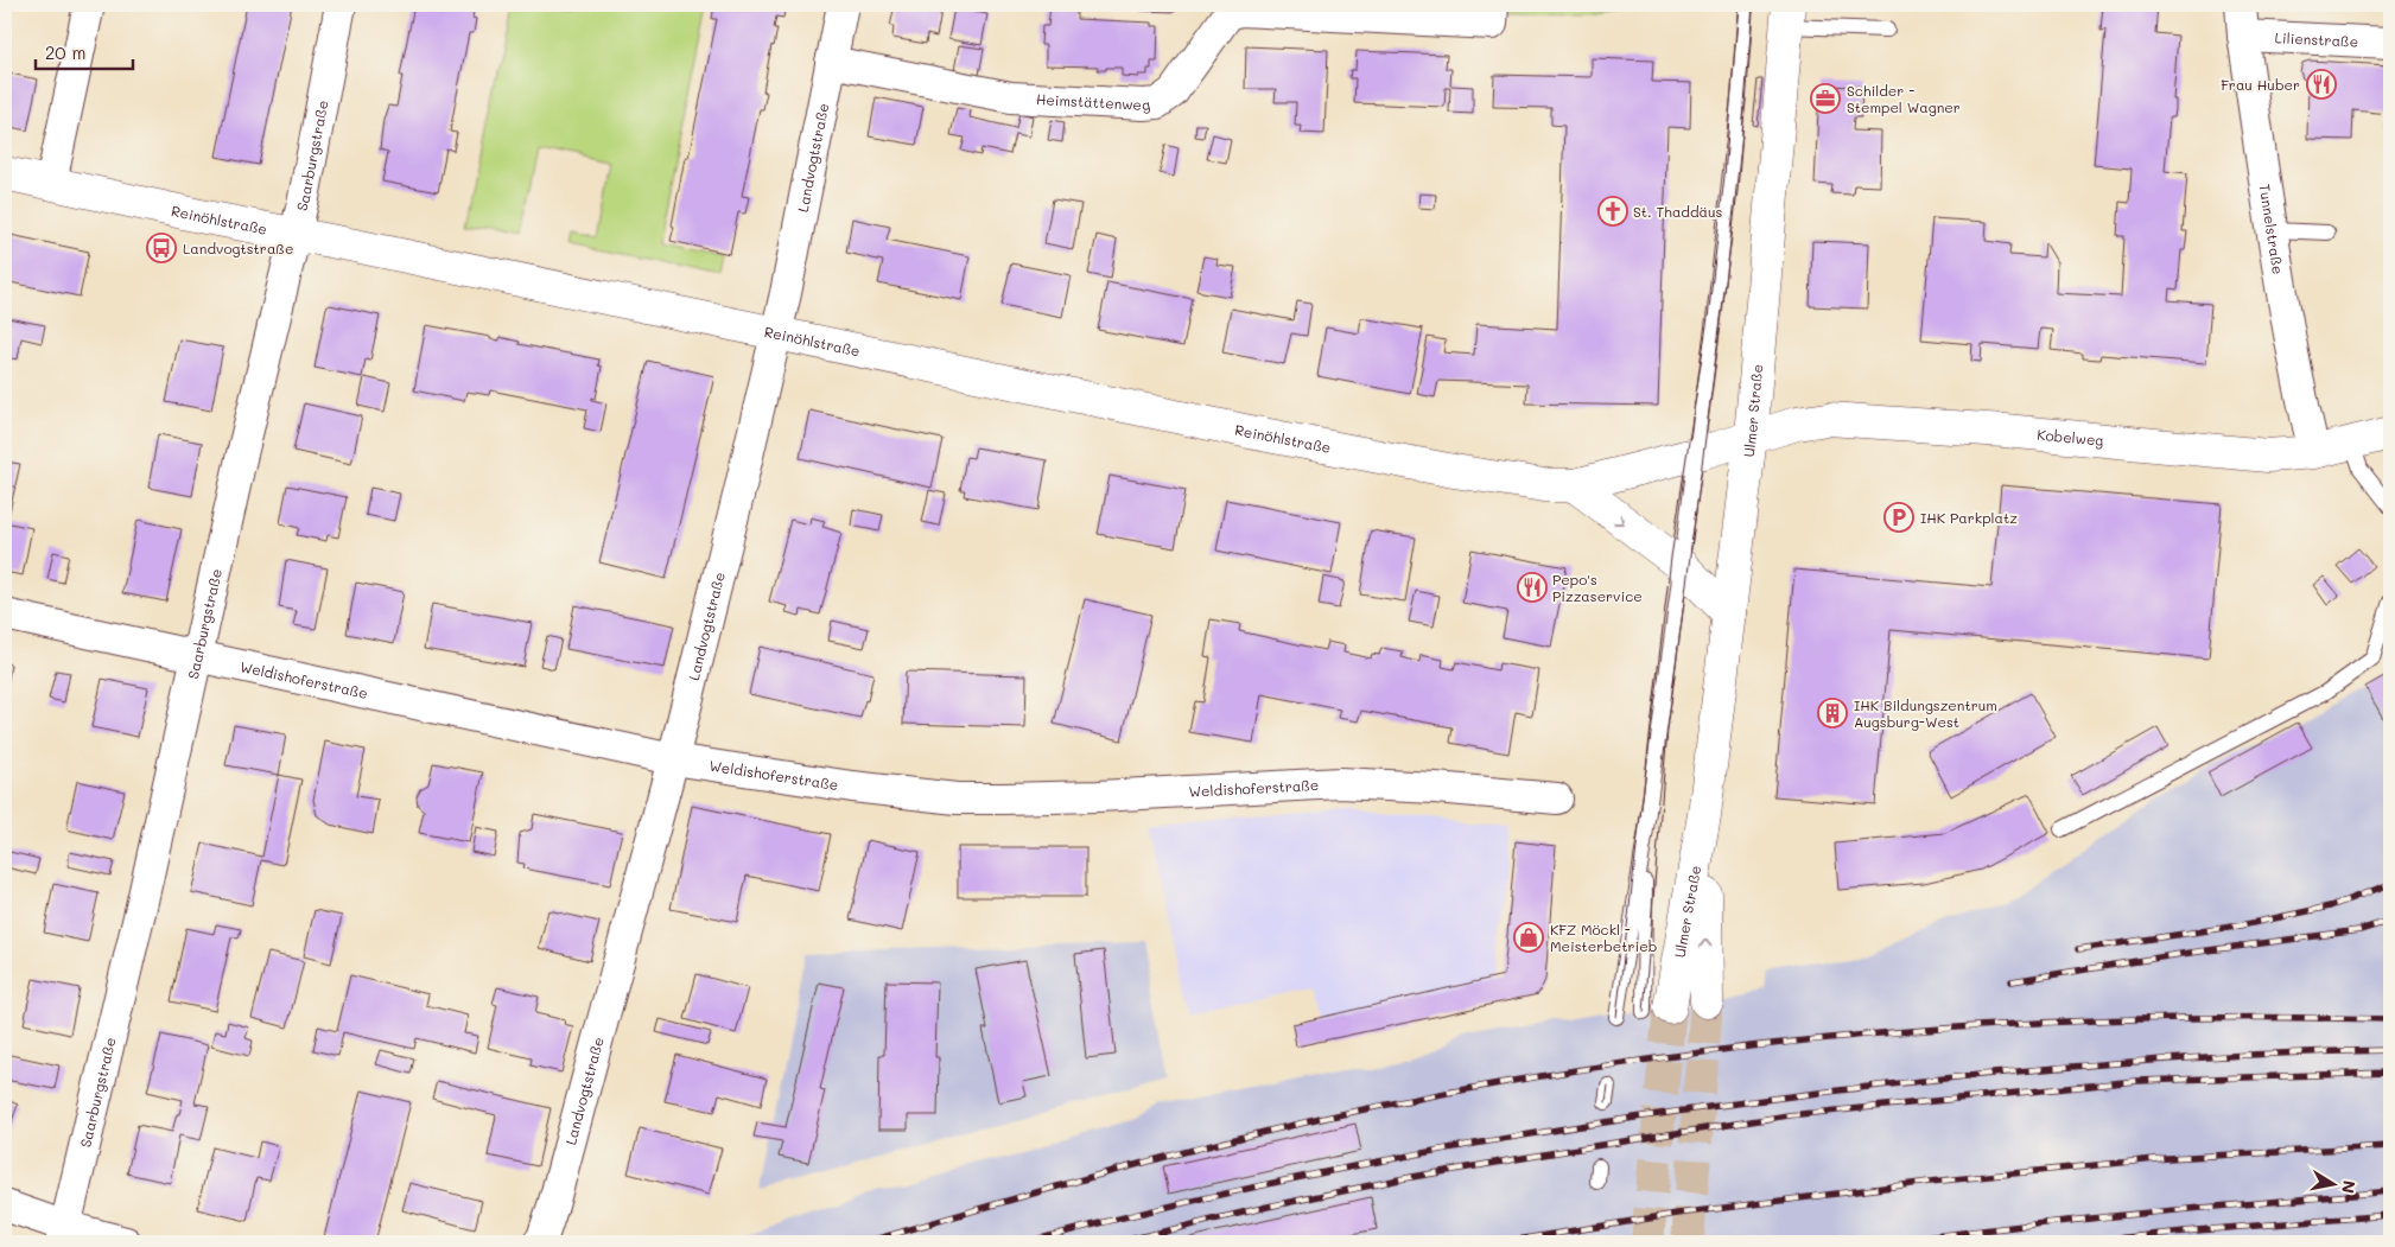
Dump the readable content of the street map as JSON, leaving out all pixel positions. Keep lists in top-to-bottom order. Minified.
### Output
{"streets":{"street":["Lilienstraße","Heimstättenweg","Saarburgstraße","Landvogtstraße","Reinöhlstraße","Tunnelstraße","Ulmer Straße","Kobelweg","Weldishoferstraße"]},"crossings":[["Lilienstraße","Tunnelstraße"],["Heimstättenweg","Landvogtstraße"],["Saarburgstraße","Reinöhlstraße"],["Saarburgstraße","Weldishoferstraße"],["Landvogtstraße","Reinöhlstraße"],["Landvogtstraße","Weldishoferstraße"],["Reinöhlstraße","Ulmer Straße"],["Reinöhlstraße","Kobelweg"],["Tunnelstraße","Kobelweg"],["Ulmer Straße","Kobelweg"]],"places":{"restaurant":["Frau Huber","Pepo's Pizzaservice"],"office":["Schilder - Stempel Wagner"],"church":["St. Thaddäus"],"bus stop":["Landvogtstraße"],"parking":["IHK Parkplatz"],"building":["IHK Bildungszentrum Augsburg-West"],"shop":["KFZ Möckl - Meisterbetrieb"]},"scale_bar":"20 m","north":"right"}
